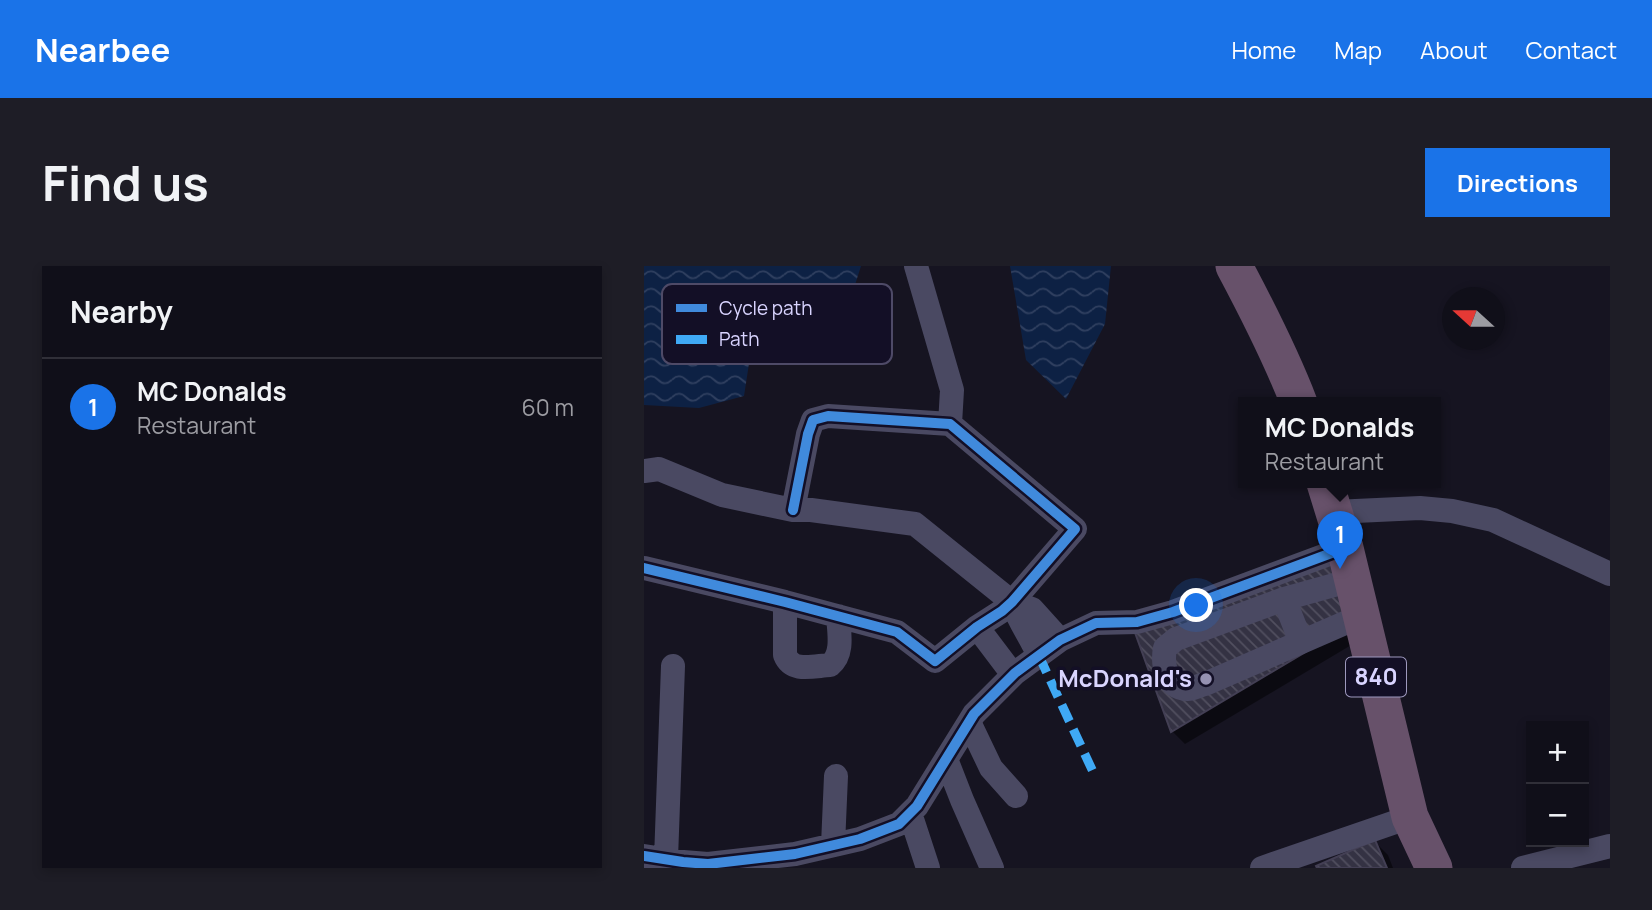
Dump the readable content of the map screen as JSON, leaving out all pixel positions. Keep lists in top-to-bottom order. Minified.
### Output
{"streets":{"highway":["840"]},"places":["McDonald's"],"legend":["Cycle path","Path"],"north":"left","page":{"header":"Nearbee","nav":["Home","Map","About","Contact"],"buttons":"Directions","title":"Find us","heading":"Nearby","list":[{"mark":"1","name":"MC Donalds","note":"Restaurant","value":"60 m"}],"popup":["MC Donalds","Restaurant"],"pins":"1","map_buttons":["+","−"]}}
